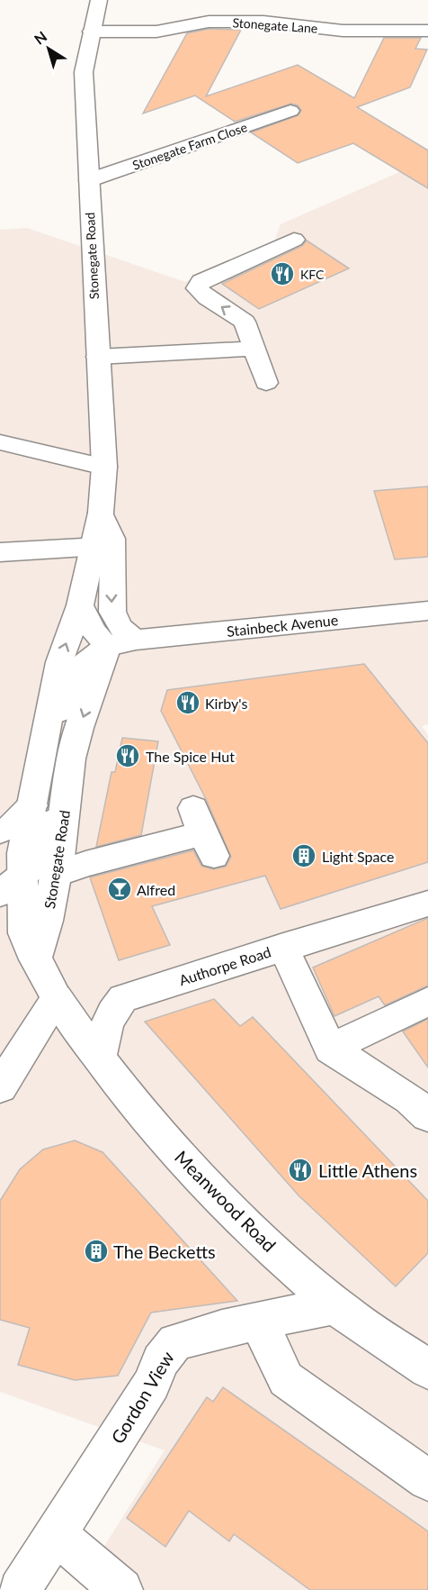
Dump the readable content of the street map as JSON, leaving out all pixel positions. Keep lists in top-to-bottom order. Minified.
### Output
{"streets":{"street":["Stonegate Lane","Stonegate Farm Close","Stonegate Road","Stainbeck Avenue","Authorpe Road","Meanwood Road","Gordon View"]},"crossings":[["Stonegate Lane","Stonegate Road"],["Stonegate Farm Close","Stonegate Road"],["Stonegate Road","Stainbeck Avenue"],["Authorpe Road","Meanwood Road"],["Meanwood Road","Gordon View"]],"places":{"restaurant":["KFC","Kirby's","The Spice Hut","Little Athens"],"building":["Light Space","The Becketts"],"bar":["Alfred"]},"north":"top left"}
